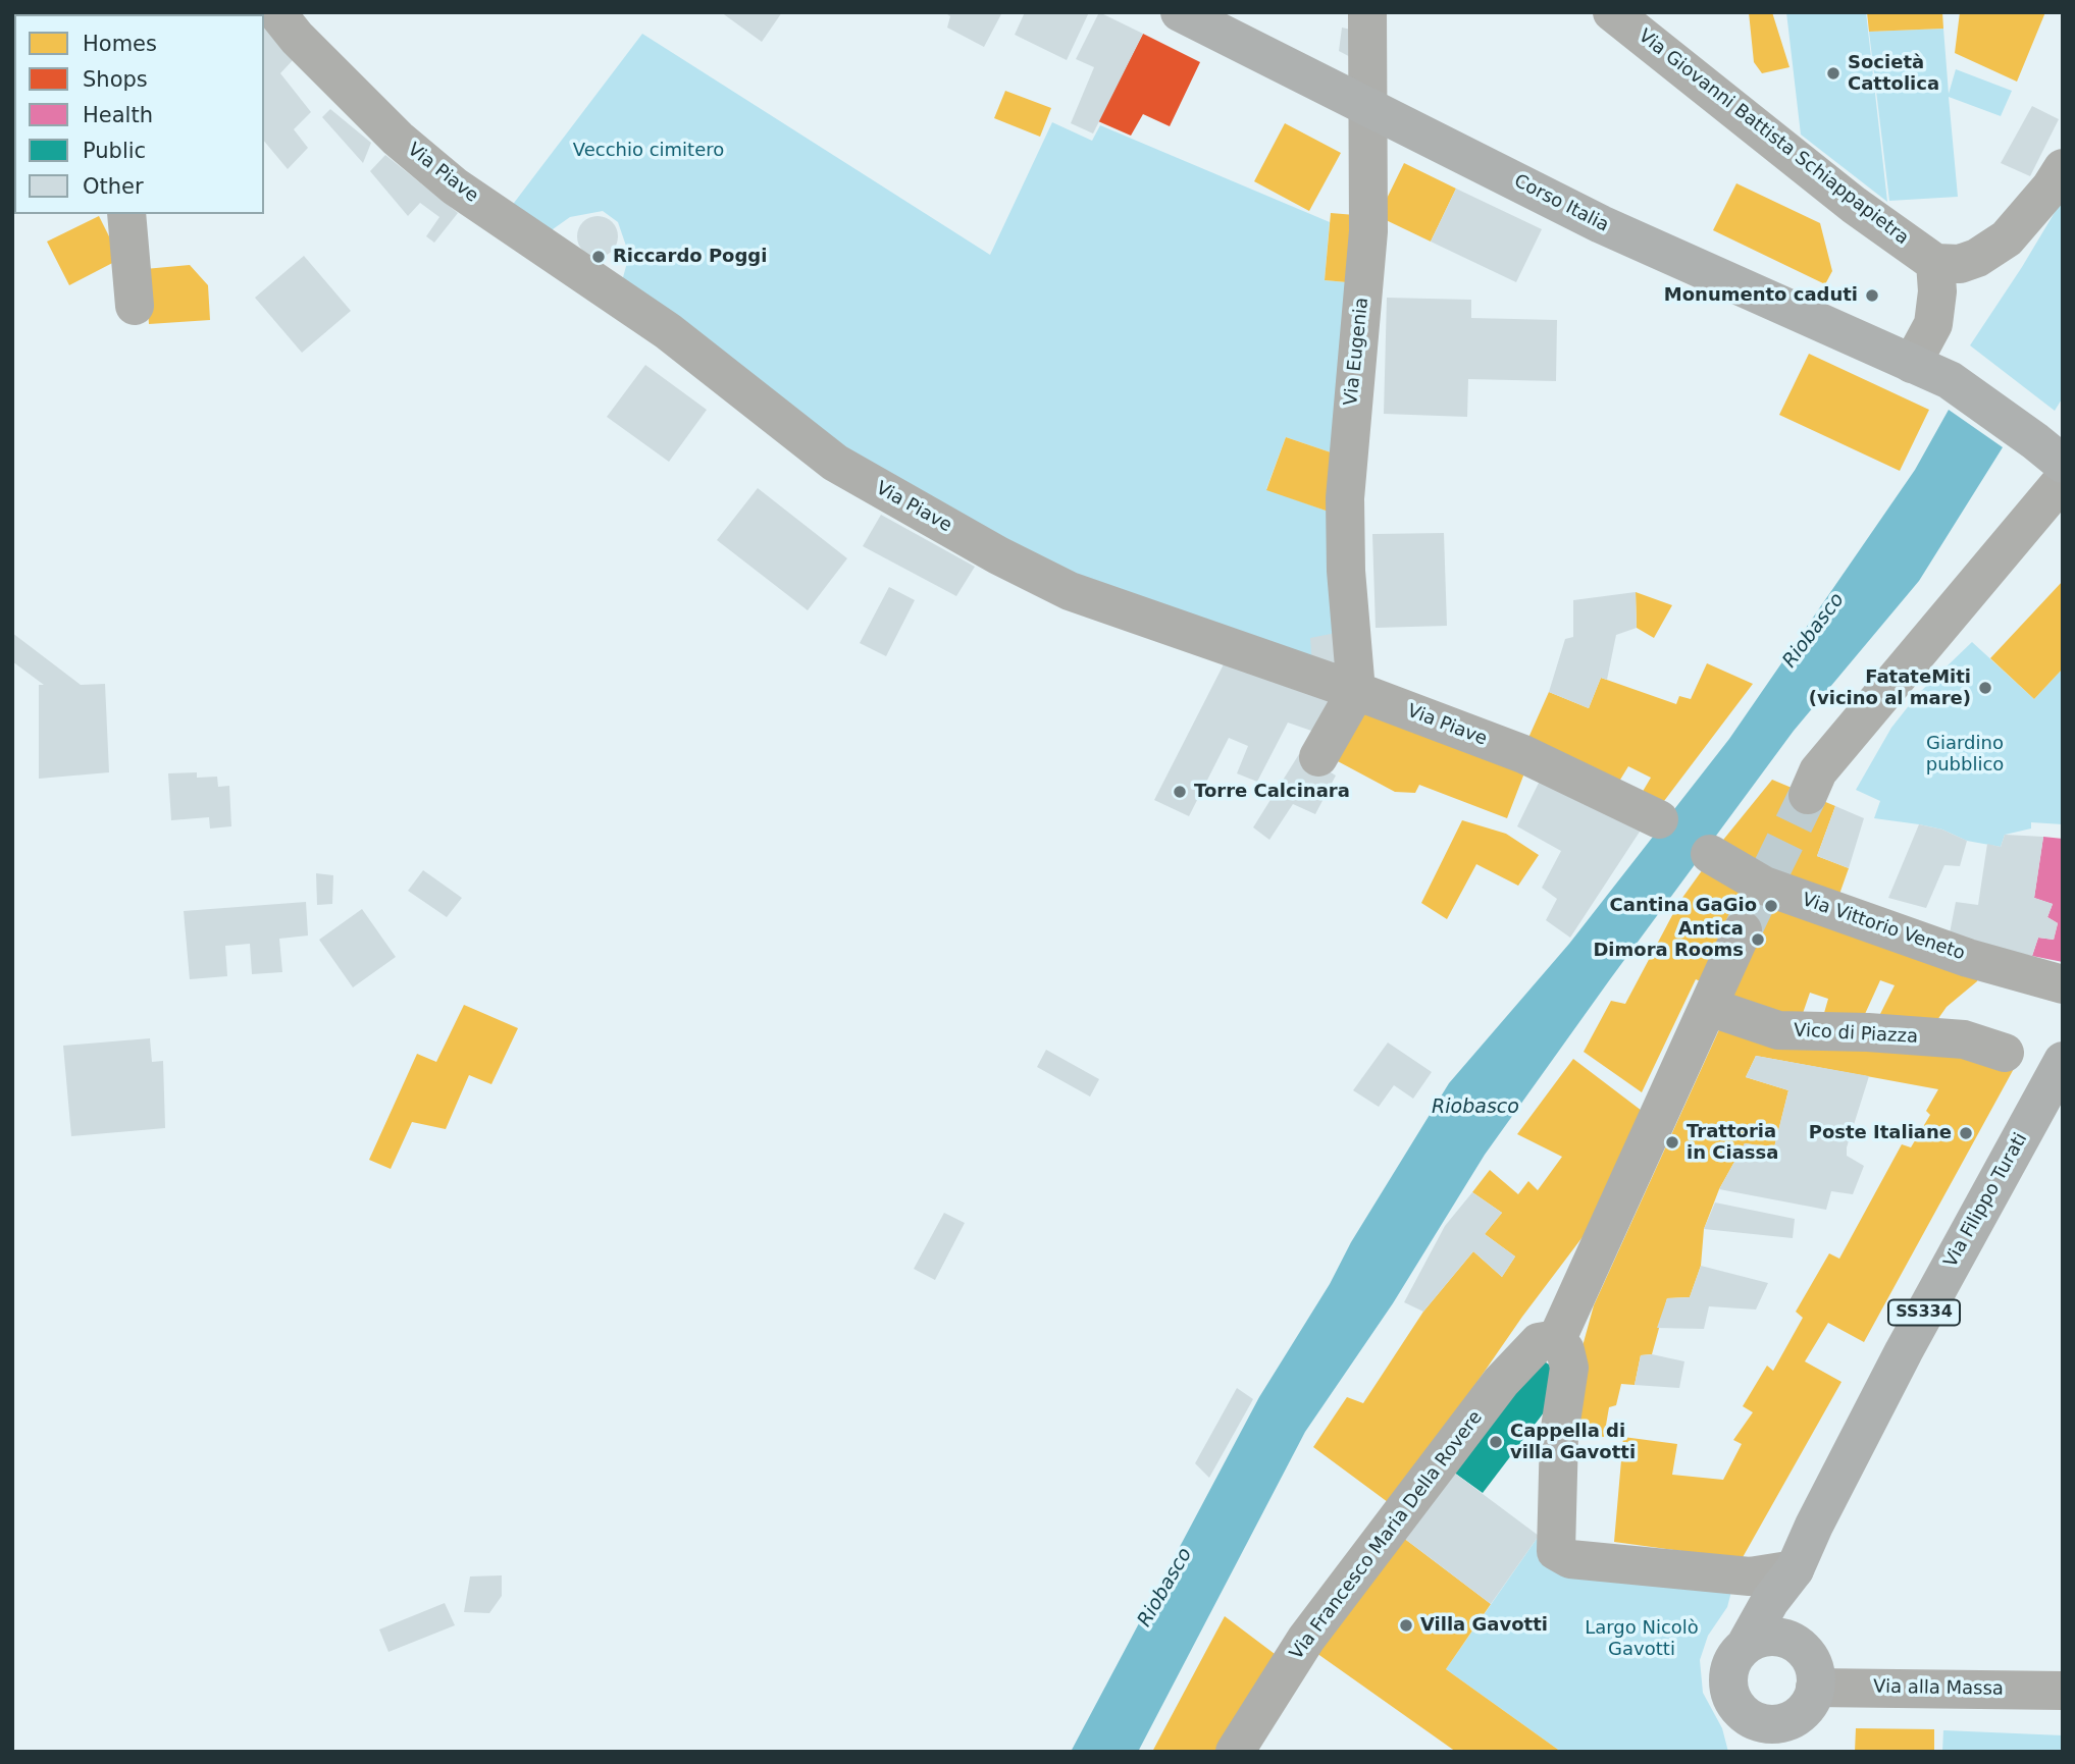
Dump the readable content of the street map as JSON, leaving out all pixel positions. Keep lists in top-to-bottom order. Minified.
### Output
{"streets":{"main road":["Corso Italia","Via Filippo Turati","SS334"],"street":["Via Giovanni Battista Schiappapietra","Via Piave","Via Eugenia","Via Vittorio Veneto","Vico di Piazza","Via Francesco Maria Della Rovere","Via alla Massa"]},"crossings":[["Via Piave","Via Eugenia"],["Corso Italia","Via Eugenia"],["Via Filippo Turati","SS334"],["Via Filippo Turati","Via alla Massa"],["SS334","Via alla Massa"]],"water":["Riobasco"],"parks":["Vecchio cimitero","Giardino pubblico","Largo Nicolò Gavotti"],"places":["Società Cattolica","Riccardo Poggi","Monumento caduti","FatateMiti (vicino al mare)","Torre Calcinara","Cantina GaGio","Antica Dimora Rooms","Poste Italiane","Trattoria in Ciassa","Cappella di villa Gavotti","Villa Gavotti"],"legend":["Homes","Shops","Health","Public","Other"]}
